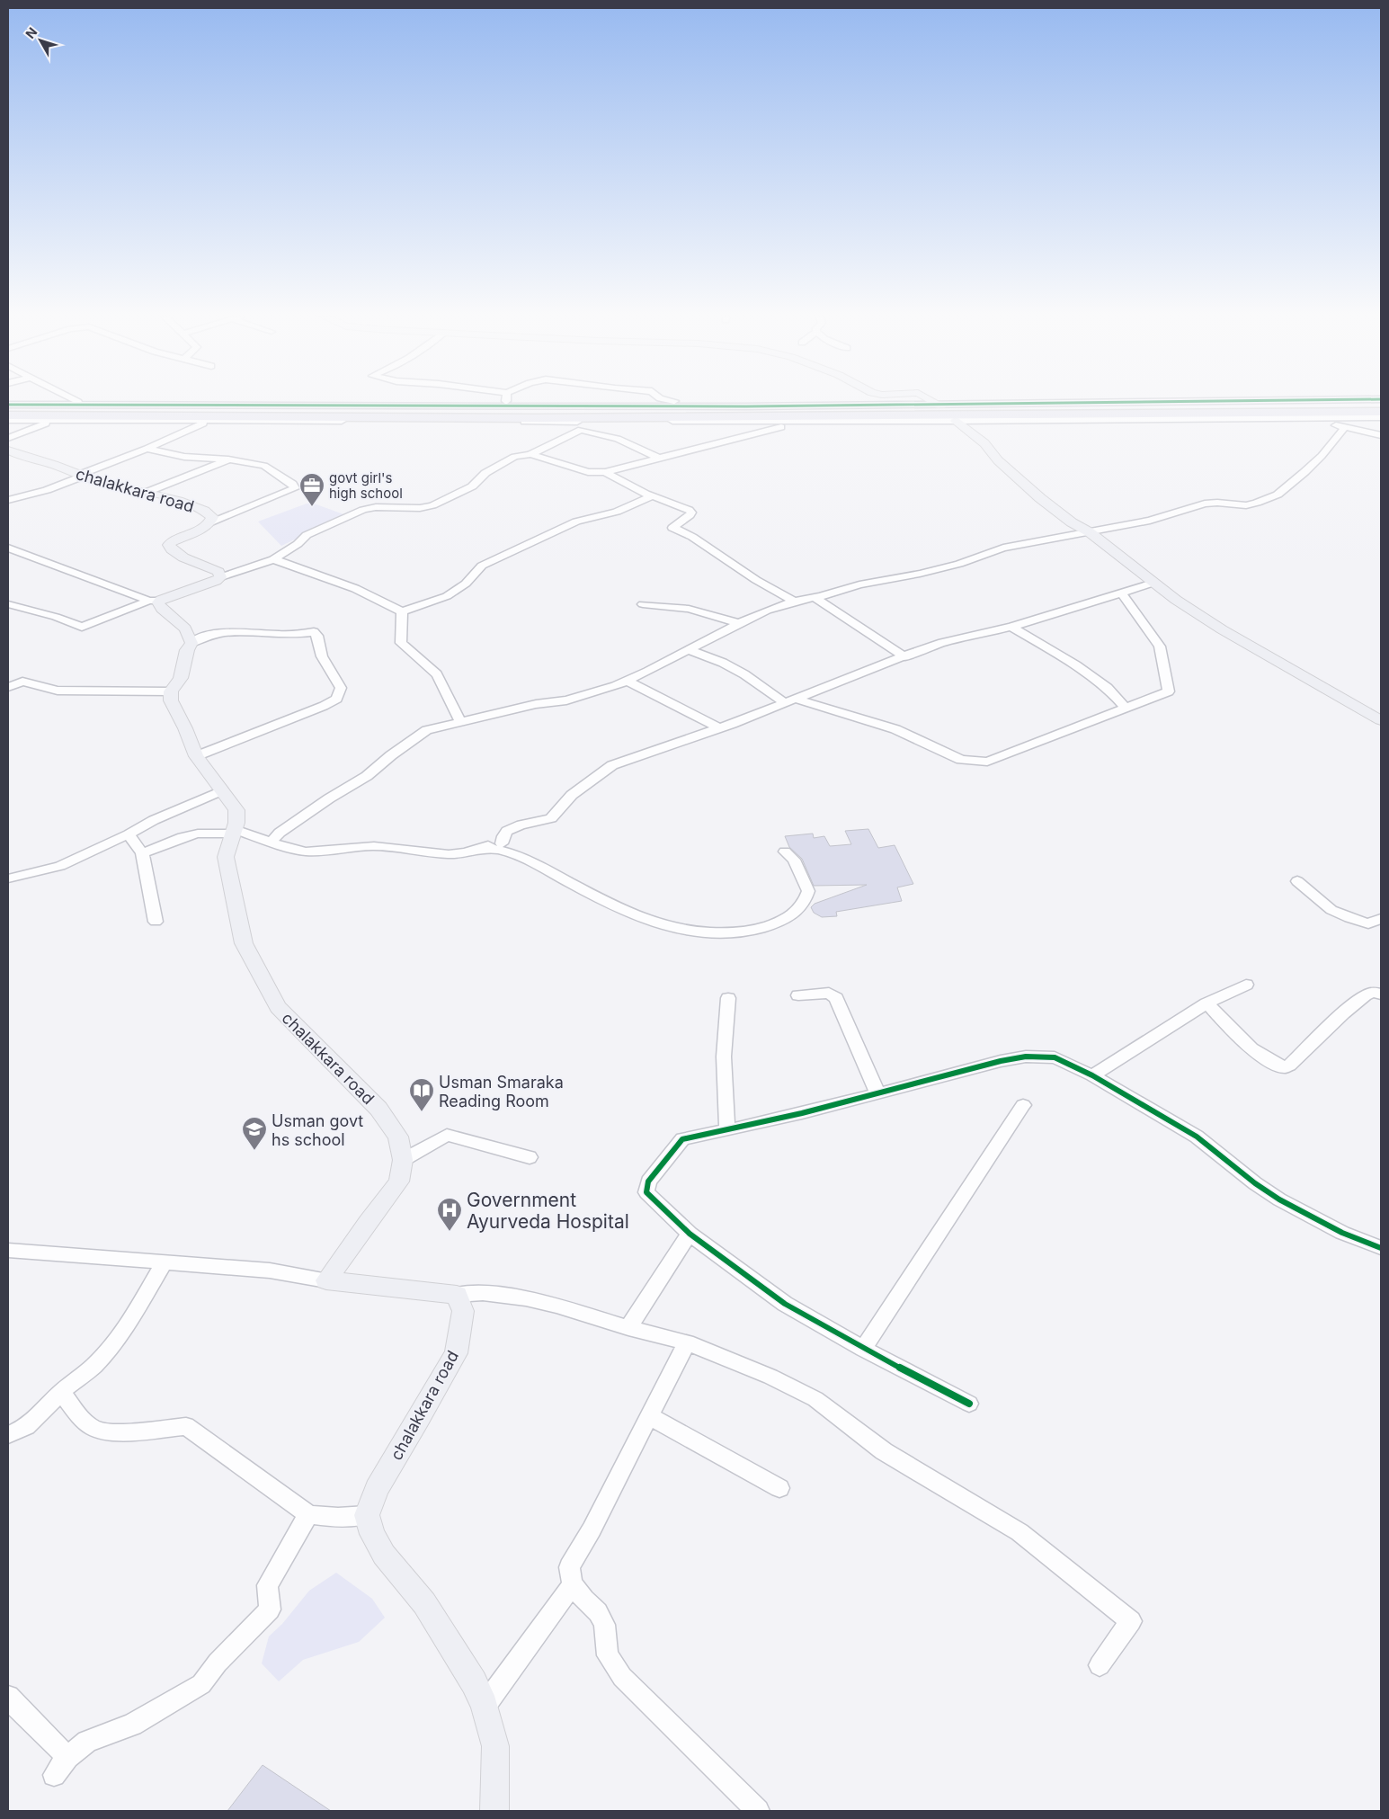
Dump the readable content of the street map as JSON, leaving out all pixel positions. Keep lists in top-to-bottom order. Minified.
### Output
{"streets":{"main road":["chalakkara road"]},"places":{"office":["govt girl's high school"],"library":["Usman Smaraka Reading Room"],"school or university":["Usman govt hs school"],"hospital":["Government Ayurveda Hospital"]},"north":"top left"}
